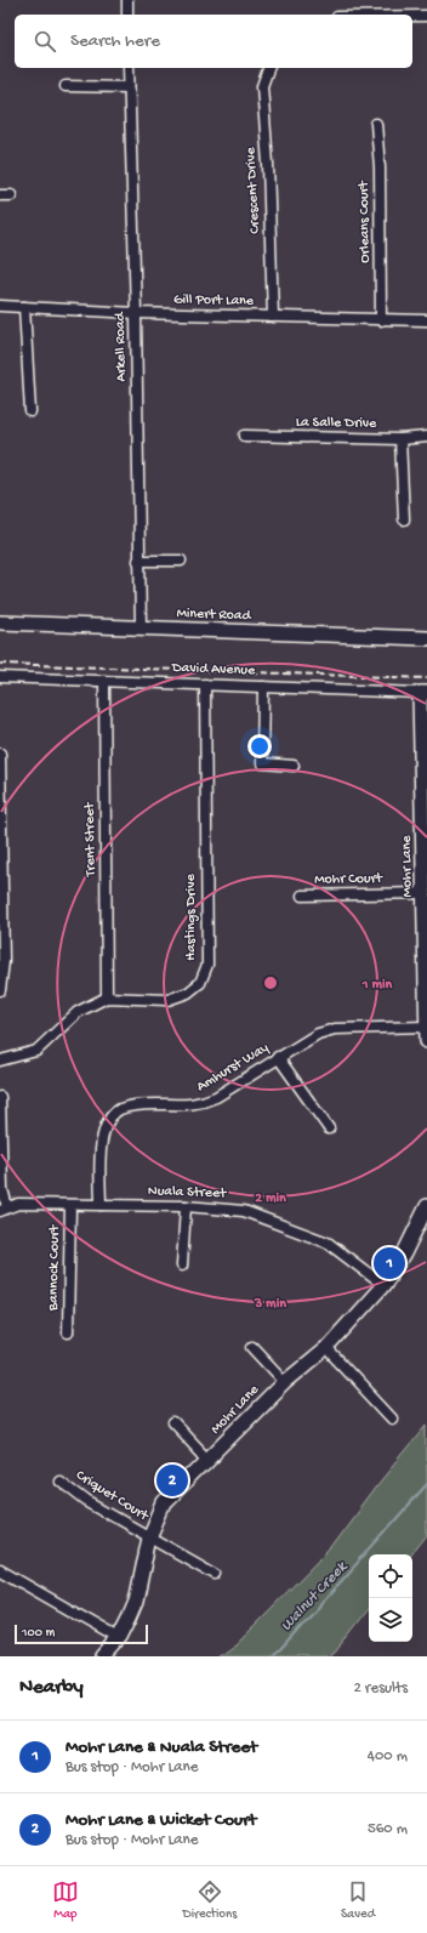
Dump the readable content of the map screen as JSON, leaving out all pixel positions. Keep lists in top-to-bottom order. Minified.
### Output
{"streets":{"street":["Crescent Drive","Orleans Court","Gill Port Lane","Arkell Road","La Salle Drive","Minert Road","David Avenue","Trent Street","Mohr Lane","Mohr Court","Hastings Drive","Amhurst Way","Nuala Street","Bannock Court","Criquet Court"]},"crossings":[["Crescent Drive","Gill Port Lane"],["Orleans Court","Gill Port Lane"],["Gill Port Lane","Arkell Road"],["Arkell Road","Minert Road"],["David Avenue","Trent Street"],["David Avenue","Mohr Lane"],["David Avenue","Hastings Drive"],["Trent Street","Hastings Drive"],["Mohr Lane","Mohr Court"],["Mohr Lane","Amhurst Way"],["Mohr Lane","Nuala Street"],["Mohr Lane","Criquet Court"],["Amhurst Way","Nuala Street"],["Nuala Street","Bannock Court"]],"water":["Walnut Creek"],"scale_bar":"100 m","page":{"search":"Search here","pins":["1","2"],"scale":"100 m","heading":["Nearby","2 results"],"list":[{"mark":"1","name":"Mohr Lane & Nuala Street","note":"Bus stop · Mohr Lane","value":"400 m"},{"mark":"2","name":"Mohr Lane & Wicket Court","note":"Bus stop · Mohr Lane","value":"560 m"}],"nav":["Map","Directions","Saved"]},"rings":["1 min","2 min","3 min"]}
